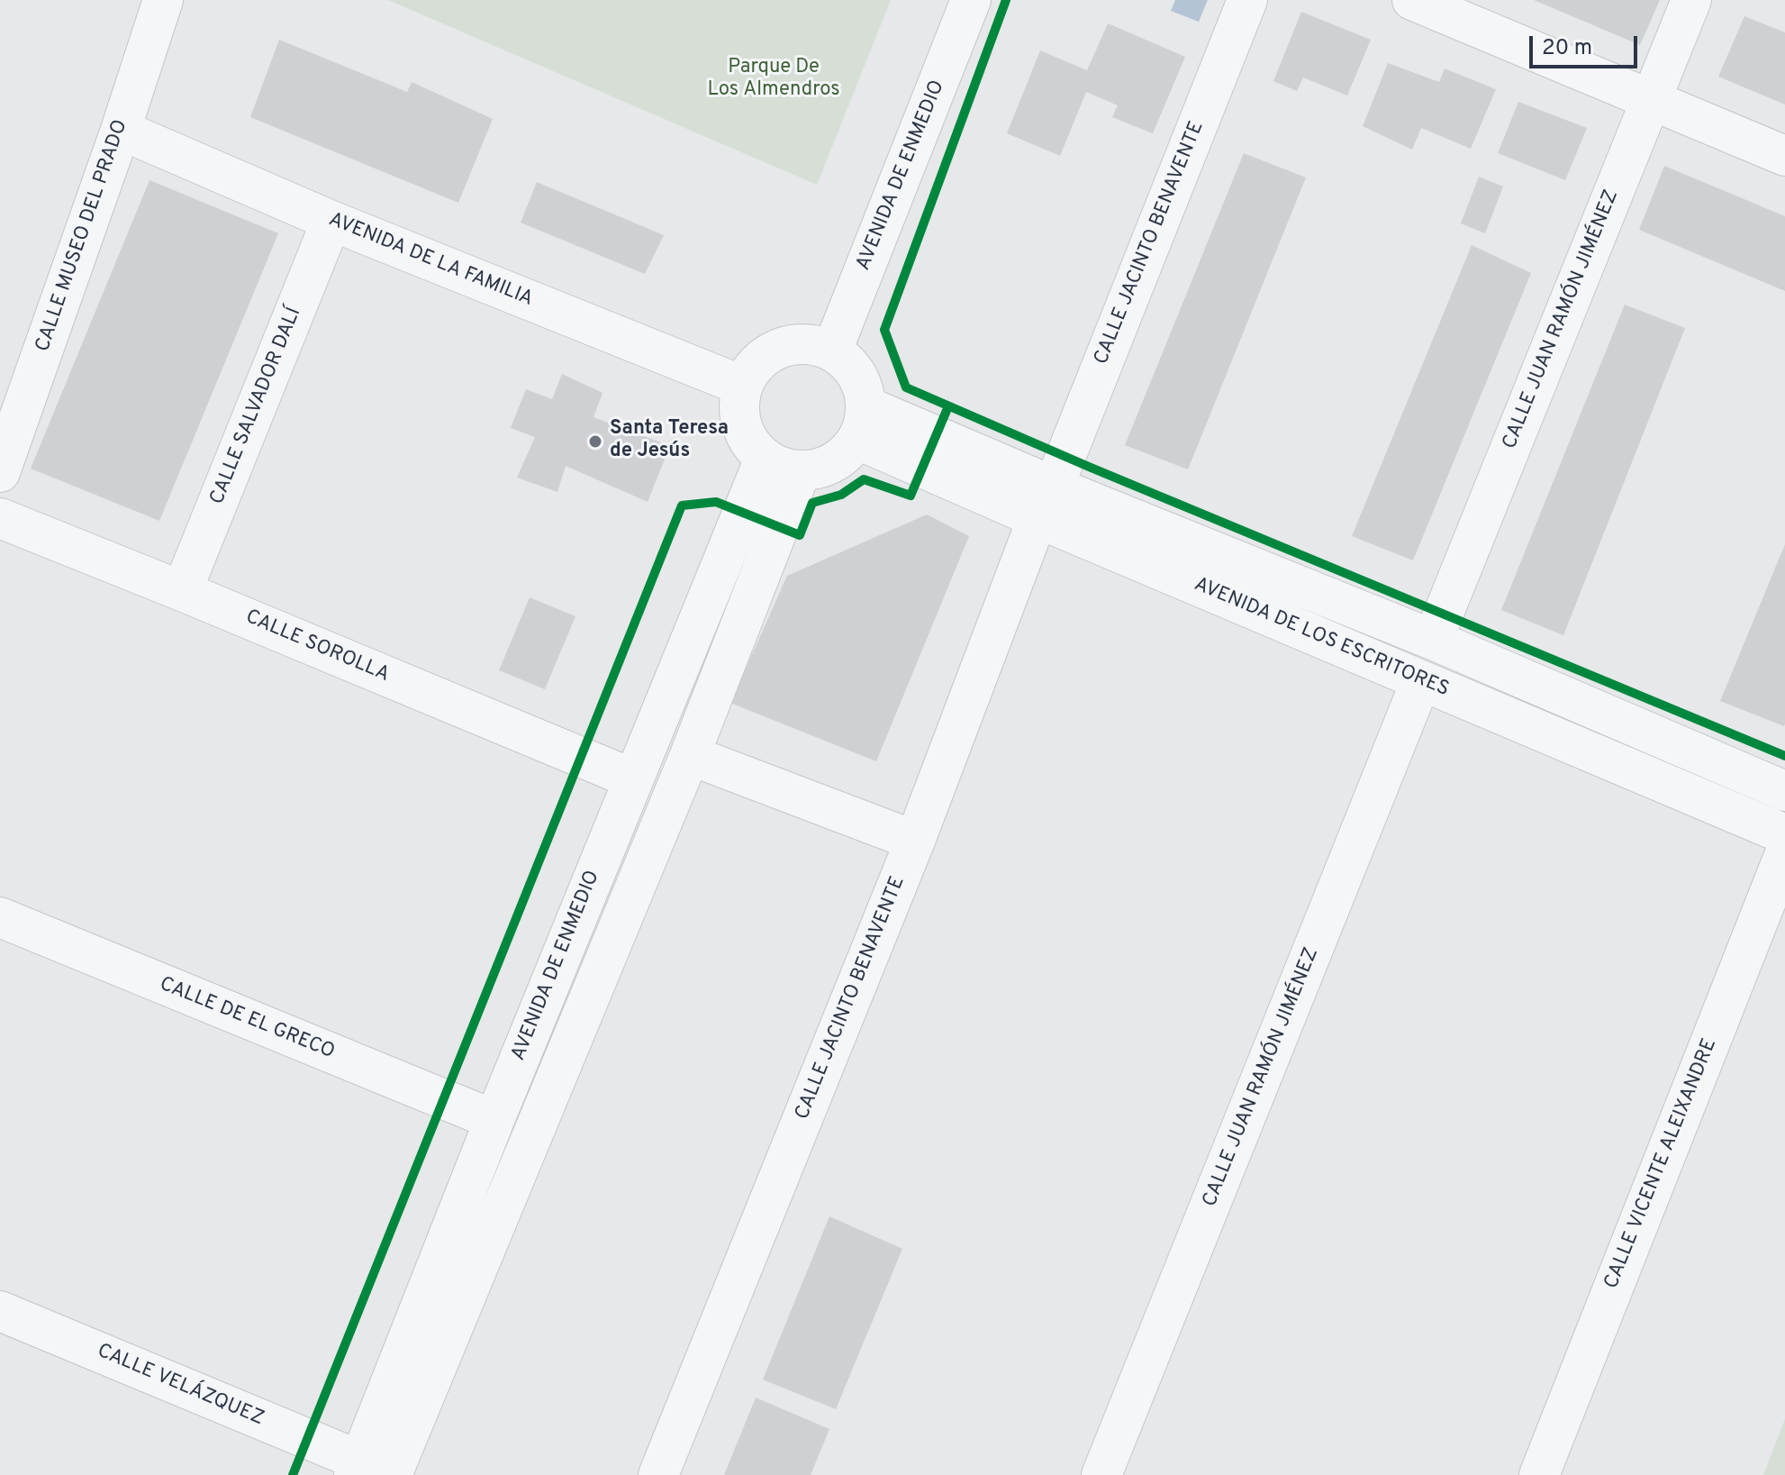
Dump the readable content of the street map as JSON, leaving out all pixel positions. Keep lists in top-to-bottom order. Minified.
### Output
{"streets":{"street":["AVENIDA DE ENMEDIO","CALLE MUSEO DEL PRADO","CALLE JACINTO BENAVENTE","AVENIDA DE LA FAMILIA","CALLE JUAN RAMÓN JIMÉNEZ","CALLE SALVADOR DALÍ","AVENIDA DE LOS ESCRITORES","CALLE SOROLLA","CALLE DE EL GRECO","CALLE VICENTE ALEIXANDRE","CALLE VELÁZQUEZ"]},"crossings":[["AVENIDA DE ENMEDIO","AVENIDA DE LA FAMILIA"],["AVENIDA DE ENMEDIO","AVENIDA DE LOS ESCRITORES"],["AVENIDA DE ENMEDIO","CALLE SOROLLA"],["AVENIDA DE ENMEDIO","CALLE DE EL GRECO"],["AVENIDA DE ENMEDIO","CALLE VELÁZQUEZ"],["CALLE MUSEO DEL PRADO","AVENIDA DE LA FAMILIA"],["CALLE JACINTO BENAVENTE","AVENIDA DE LOS ESCRITORES"],["AVENIDA DE LA FAMILIA","CALLE SALVADOR DALÍ"],["AVENIDA DE LA FAMILIA","AVENIDA DE LOS ESCRITORES"],["CALLE JUAN RAMÓN JIMÉNEZ","AVENIDA DE LOS ESCRITORES"],["CALLE SALVADOR DALÍ","CALLE SOROLLA"]],"parks":["Parque De Los Almendros"],"places":["Santa Teresa de Jesús"],"scale_bar":"20 m"}
